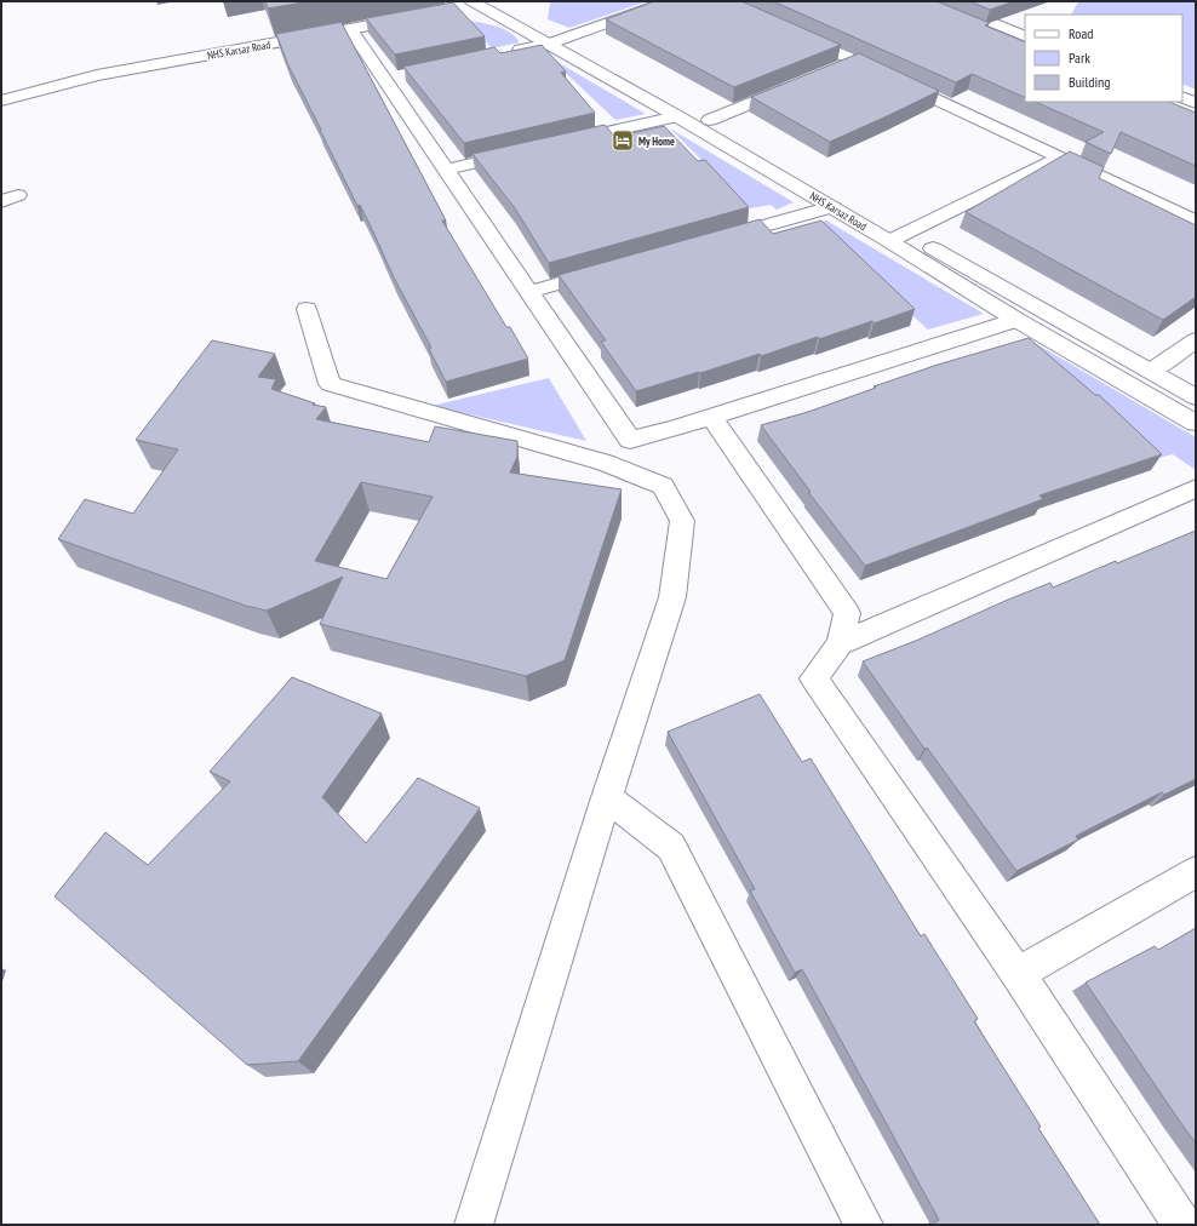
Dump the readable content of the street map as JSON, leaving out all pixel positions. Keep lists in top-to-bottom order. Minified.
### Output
{"streets":{"street":["NHS Karsaz Road"]},"places":{"hotel":["My Home"]},"legend":["Road","Park","Building"]}
